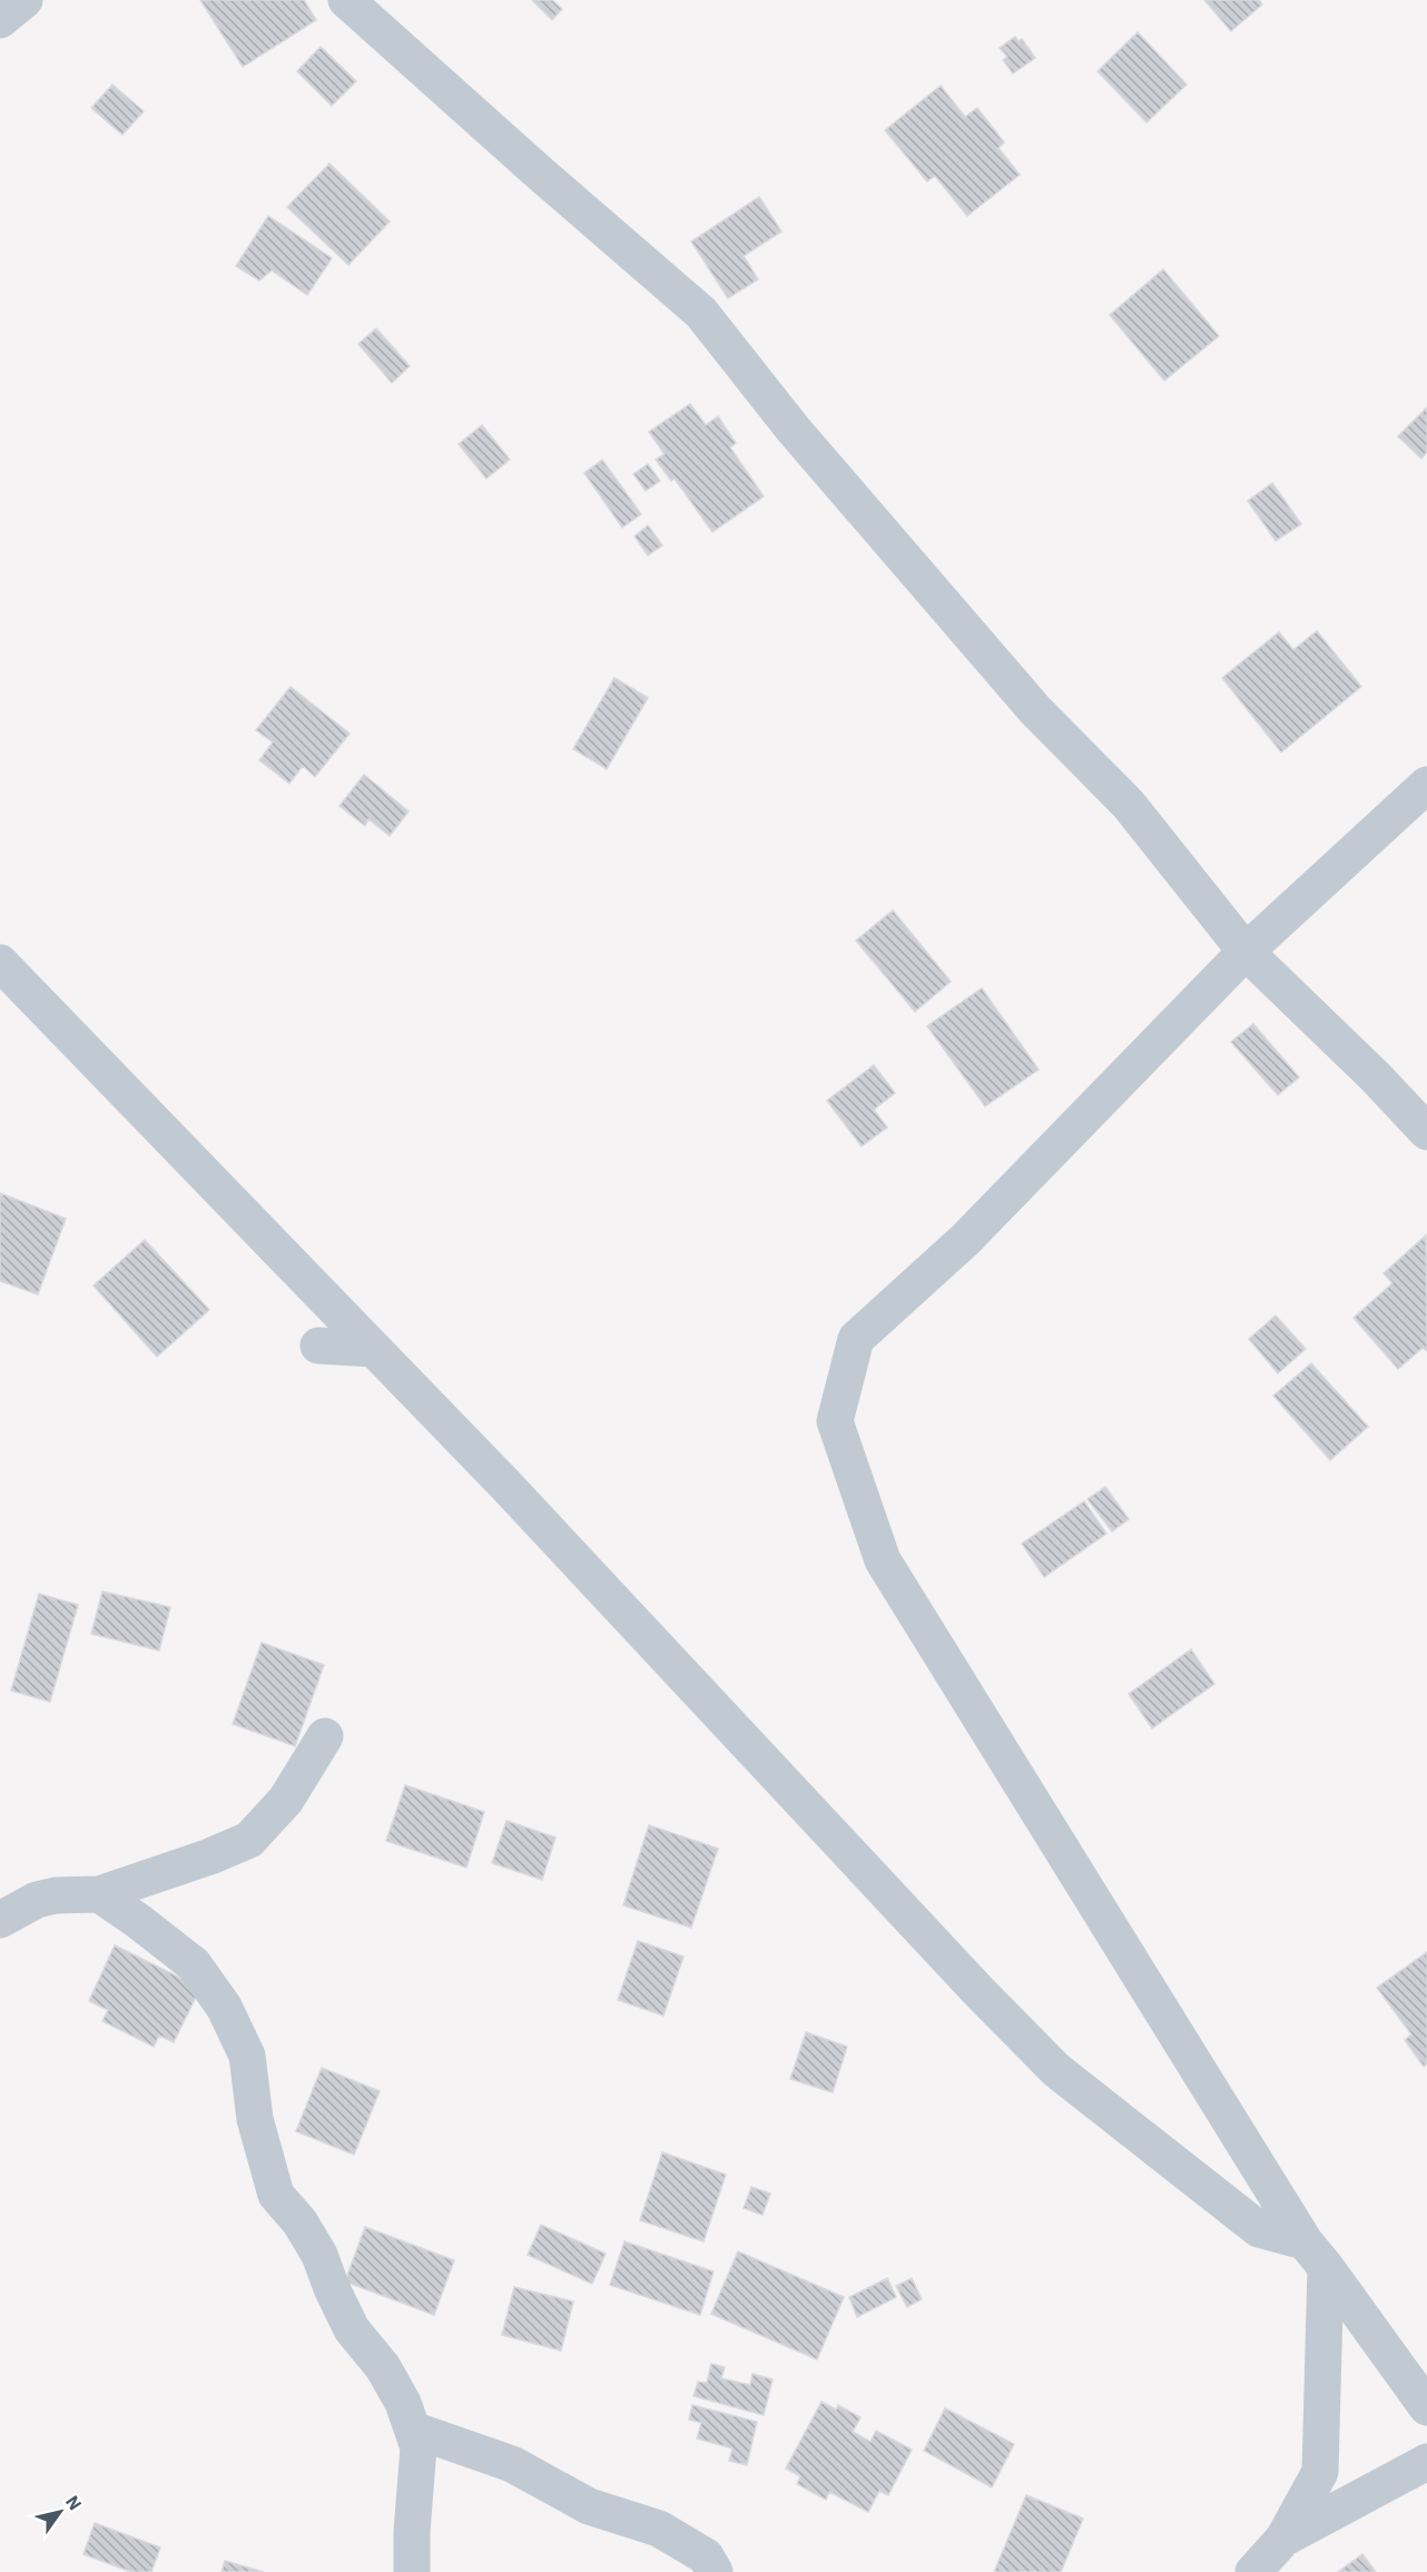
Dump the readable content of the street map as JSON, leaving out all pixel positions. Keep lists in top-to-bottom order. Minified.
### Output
{"north":"top right"}
